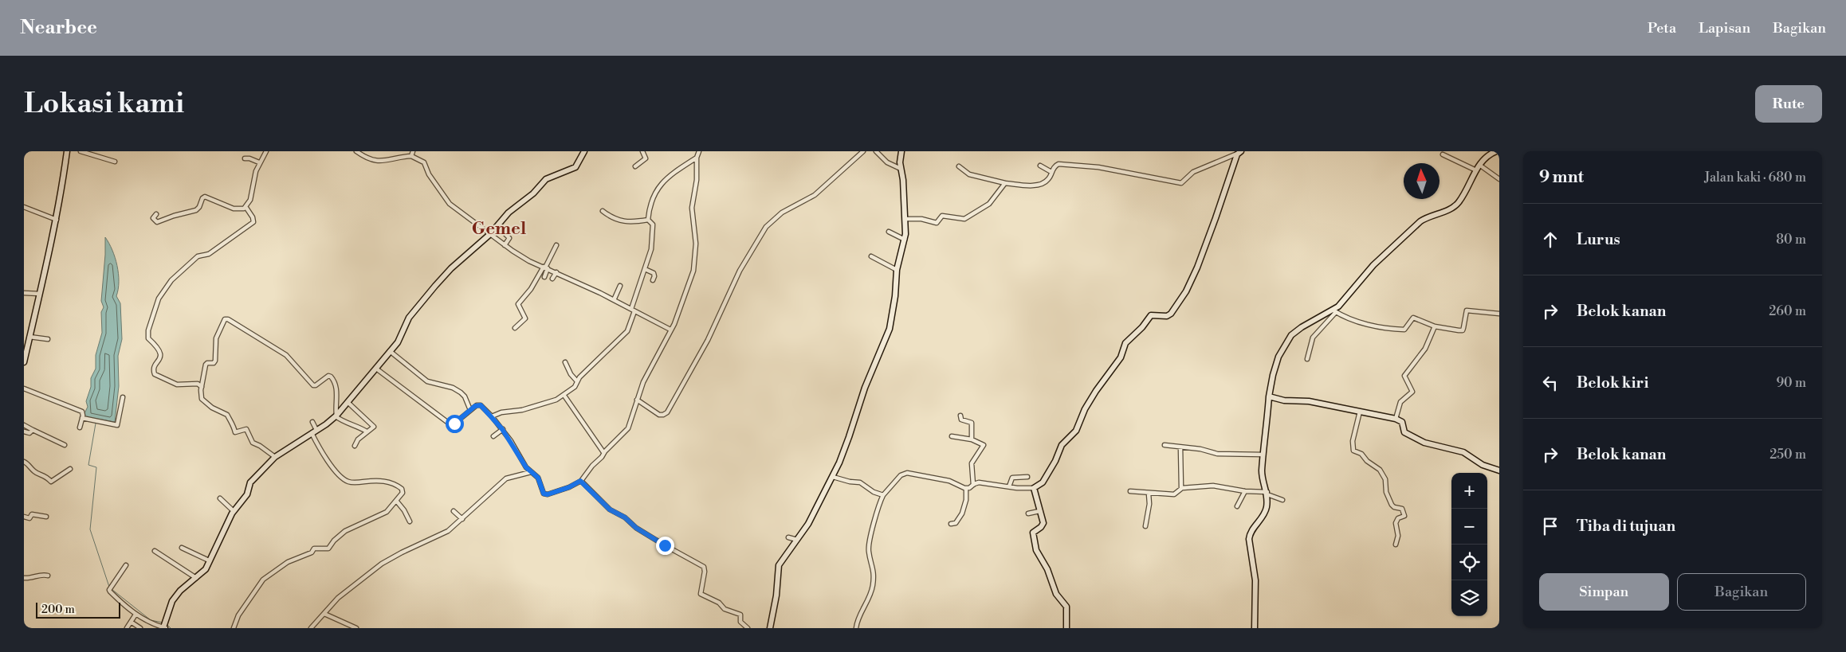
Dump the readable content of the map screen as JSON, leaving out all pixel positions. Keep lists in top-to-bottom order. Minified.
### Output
{"districts":["Gemel"],"scale_bar":"200 m","north":"top","page":{"header":"Nearbee","nav":["Peta","Lapisan","Bagikan"],"buttons":["Rute",["Simpan","Bagikan"]],"title":"Lokasi kami","heading":["9 mnt","Jalan kaki · 680 m"],"list":[["Lurus","80 m"],["Belok kanan","260 m"],["Belok kiri","90 m"],["Belok kanan","250 m"],"Tiba di tujuan"],"map_buttons":["+","−"],"scale":"200 m"}}
